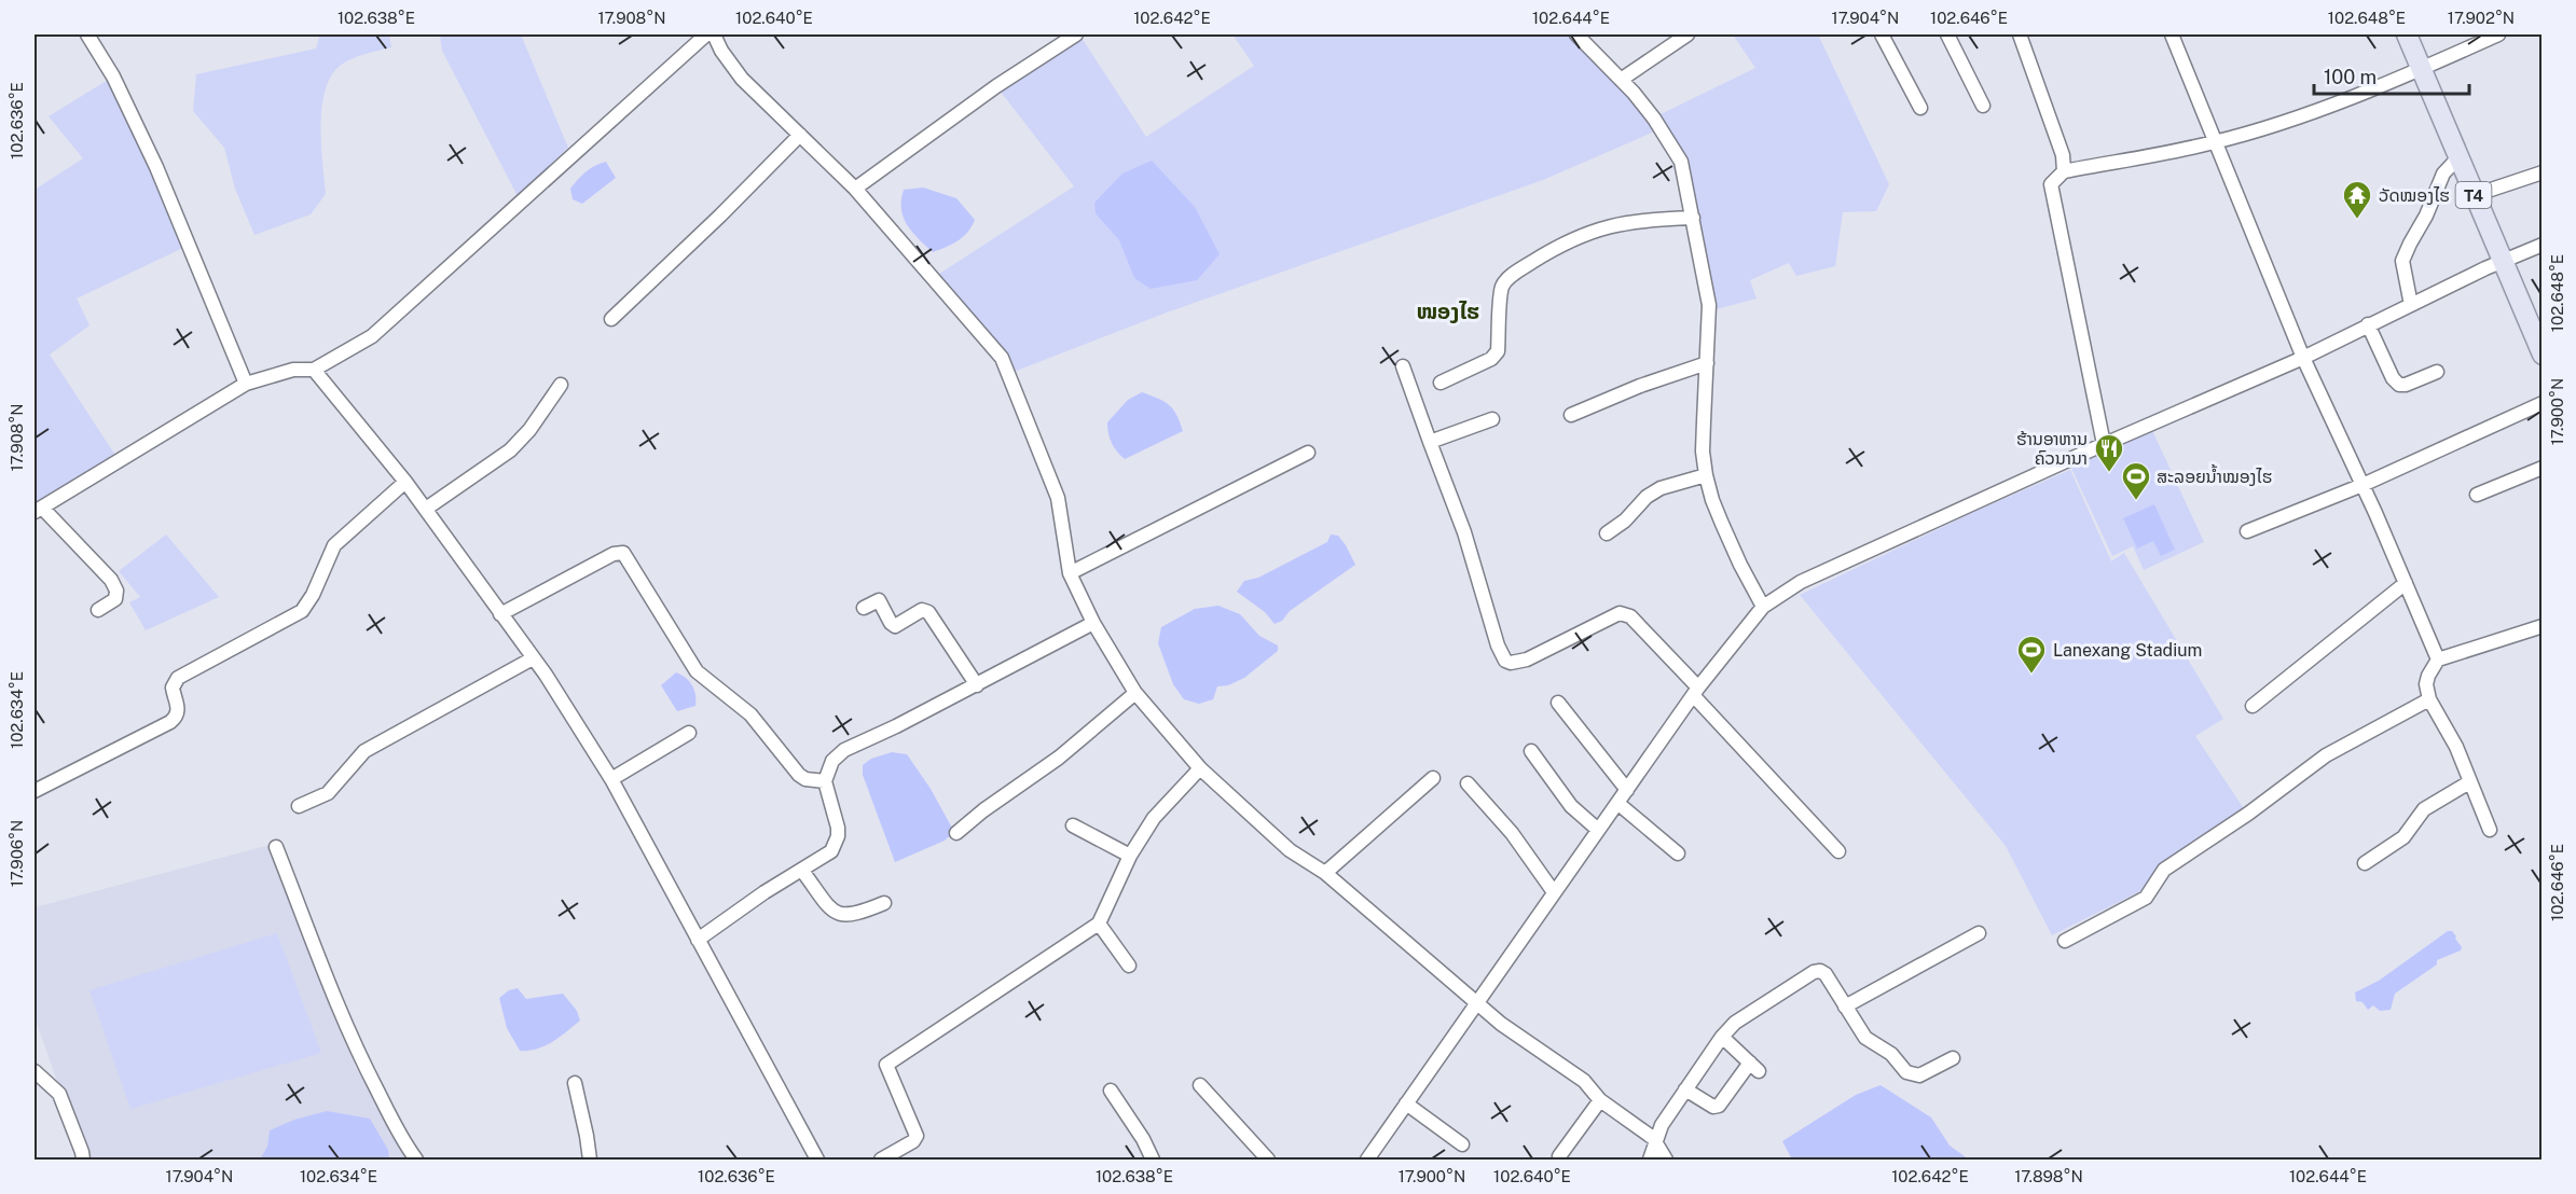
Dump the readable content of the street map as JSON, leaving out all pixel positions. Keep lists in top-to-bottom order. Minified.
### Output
{"streets":{"main road":["T4"]},"districts":["ໜອງໄຮ"],"places":{"temple":["ວັດໝອງໄຮ"],"restaurant":["ຮ້ານອາຫານ ຄົວນານາ"],"sports":["ສະລອຍນ້ຳໝອງໄຮ","Lanexang Stadium"]},"scale_bar":"100 m","coordinates":["102.638°E","17.908°N","102.640°E","102.642°E","102.644°E","17.904°N","102.646°E","102.648°E","17.902°N","102.636°E","17.900°N","102.634°E","17.906°N","17.898°N"]}
